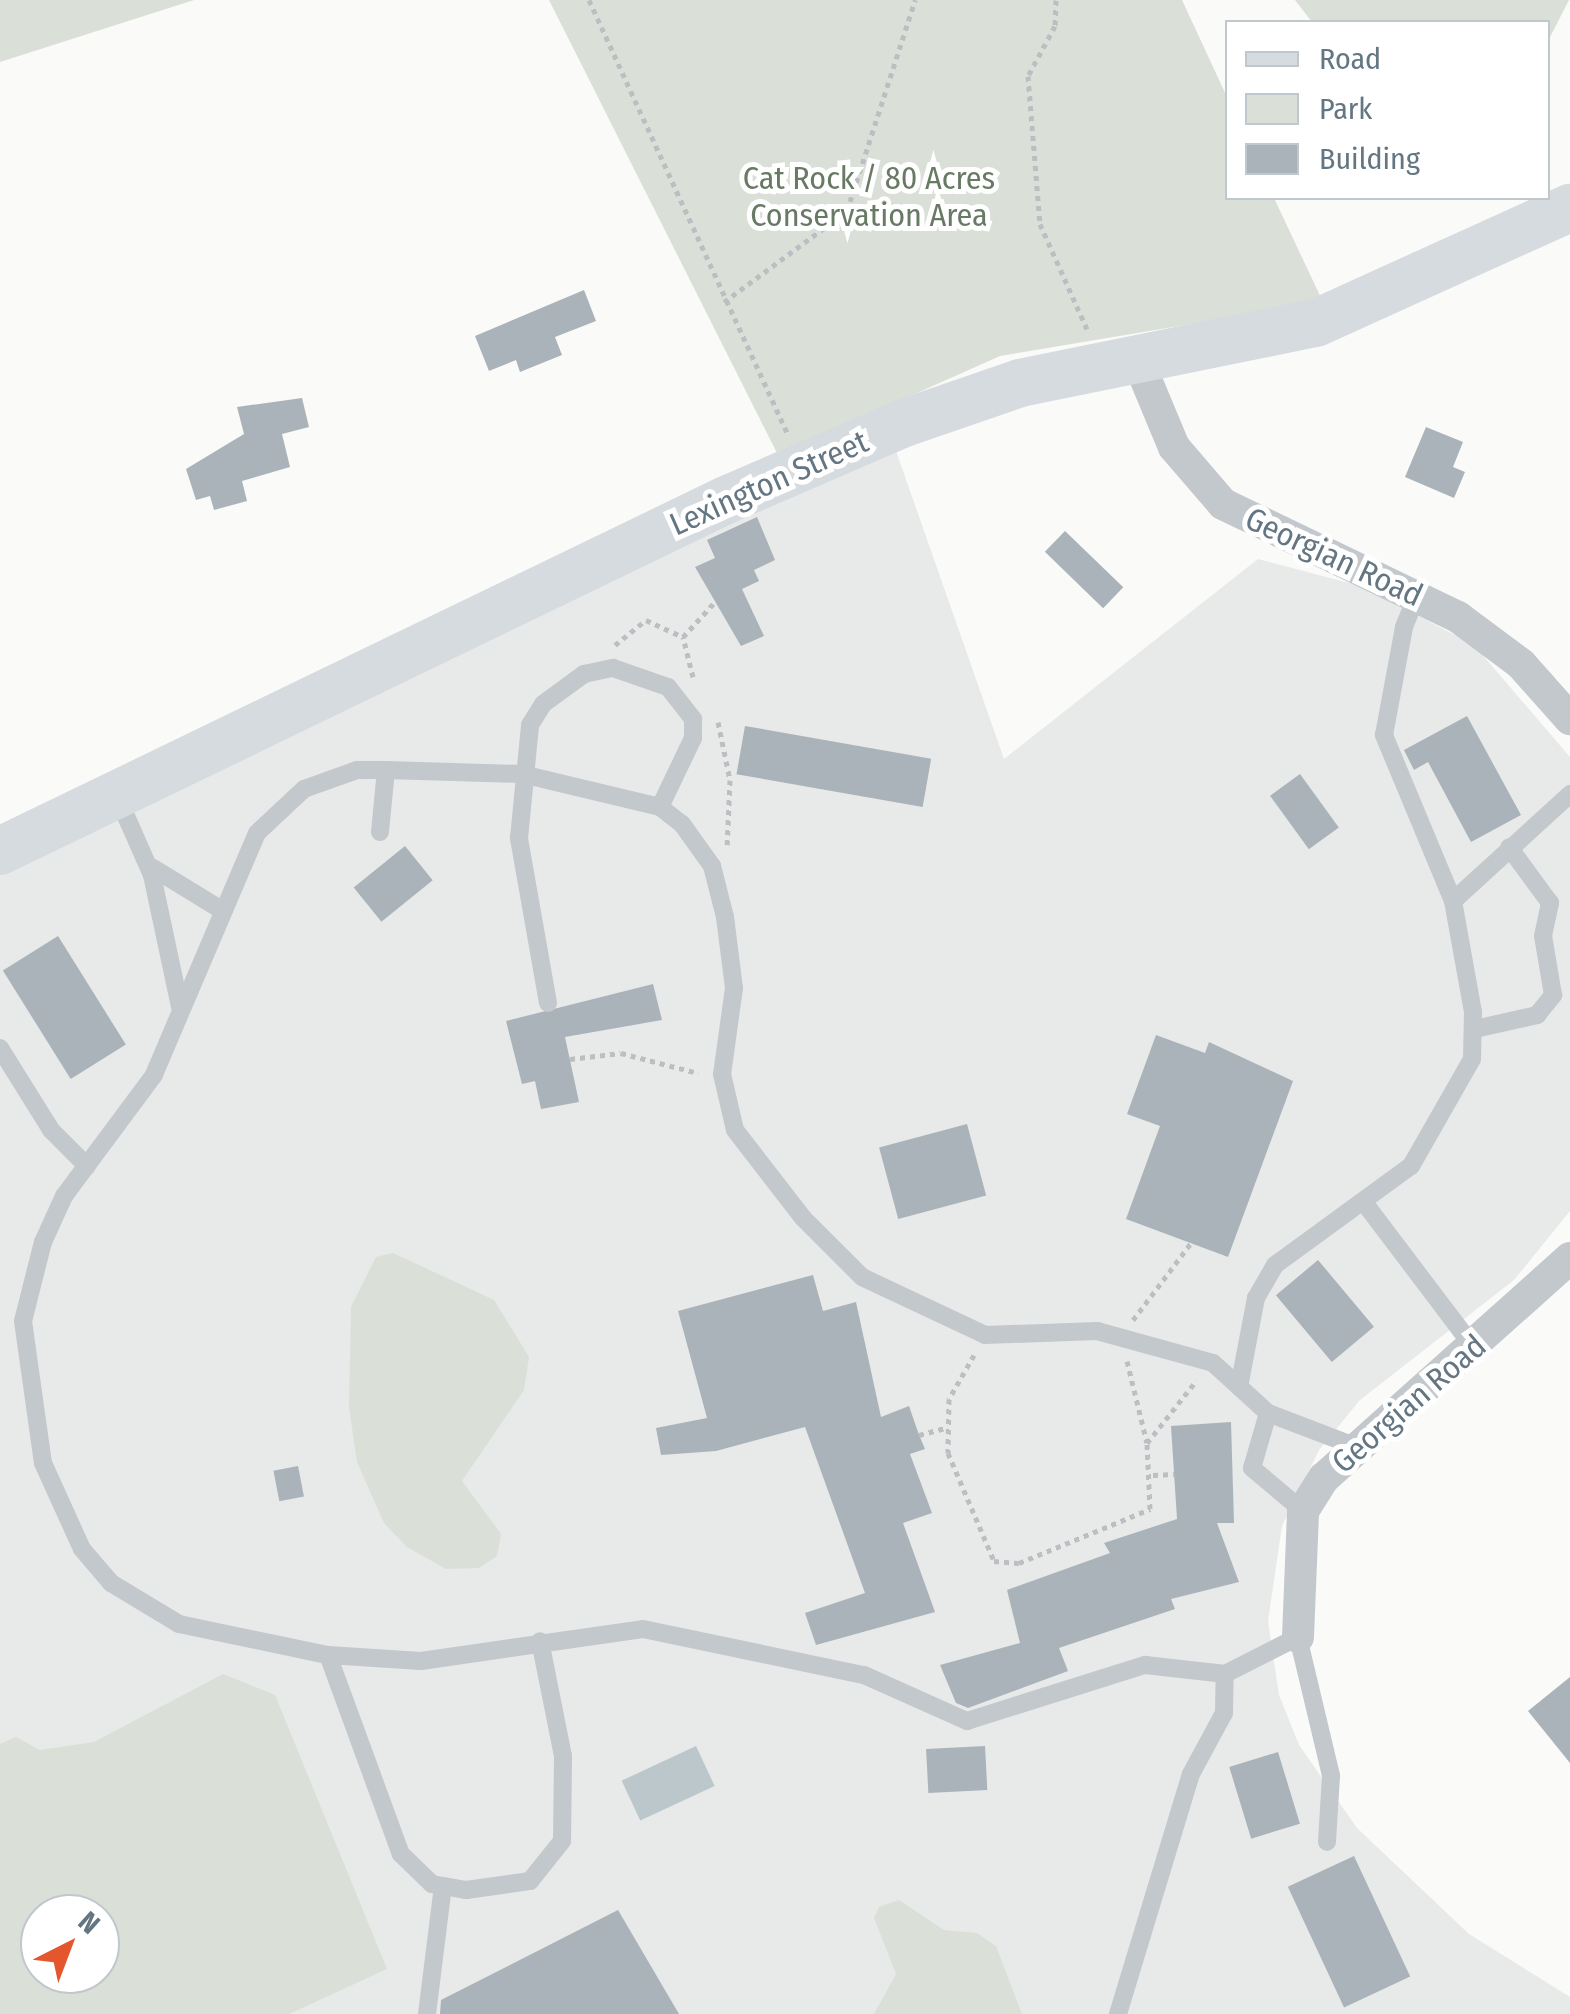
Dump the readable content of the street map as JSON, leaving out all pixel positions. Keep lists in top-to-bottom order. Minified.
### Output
{"streets":{"street":["Lexington Street","Georgian Road"]},"crossings":[["Lexington Street","Georgian Road"]],"parks":["Cat Rock / 80 Acres Conservation Area"],"legend":["Road","Park","Building"],"north":"top right"}
